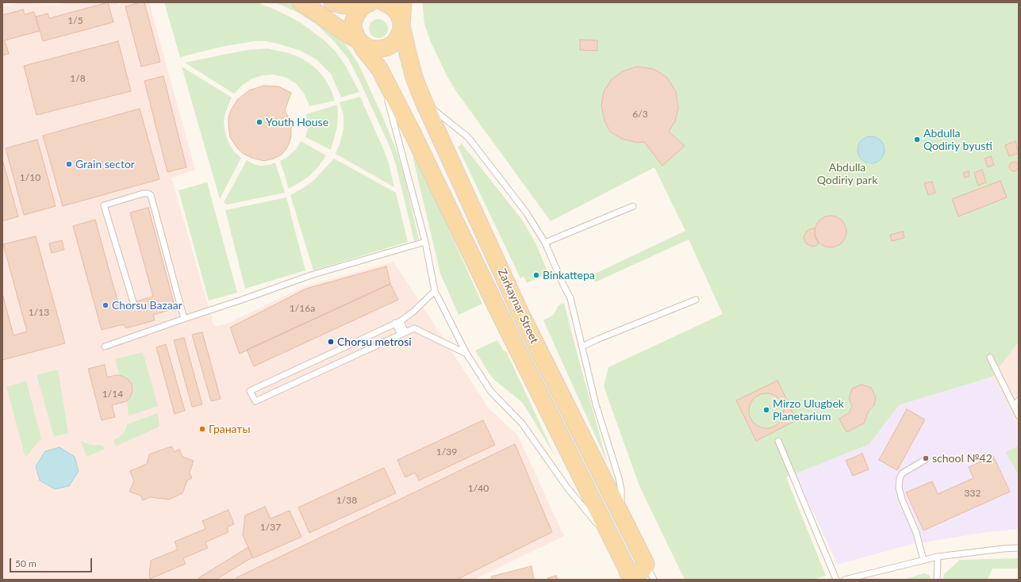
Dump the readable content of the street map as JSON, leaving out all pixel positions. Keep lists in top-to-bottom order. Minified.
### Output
{"streets":{"main road":["Zarkaynar Street"]},"parks":["Abdulla Qodiriy park"],"places":["Youth House","Abdulla Qodiriy byusti","Grain sector","Binkattepa","Chorsu Bazaar","Chorsu metrosi","Mirzo Ulugbek Planetarium","Гранаты","school №42"],"house_numbers":["1/5","1/8","6/3","1/10","1/16а","1/13","1/14","1/39","1/40","332","1/38","1/37"],"scale_bar":"50 m"}
